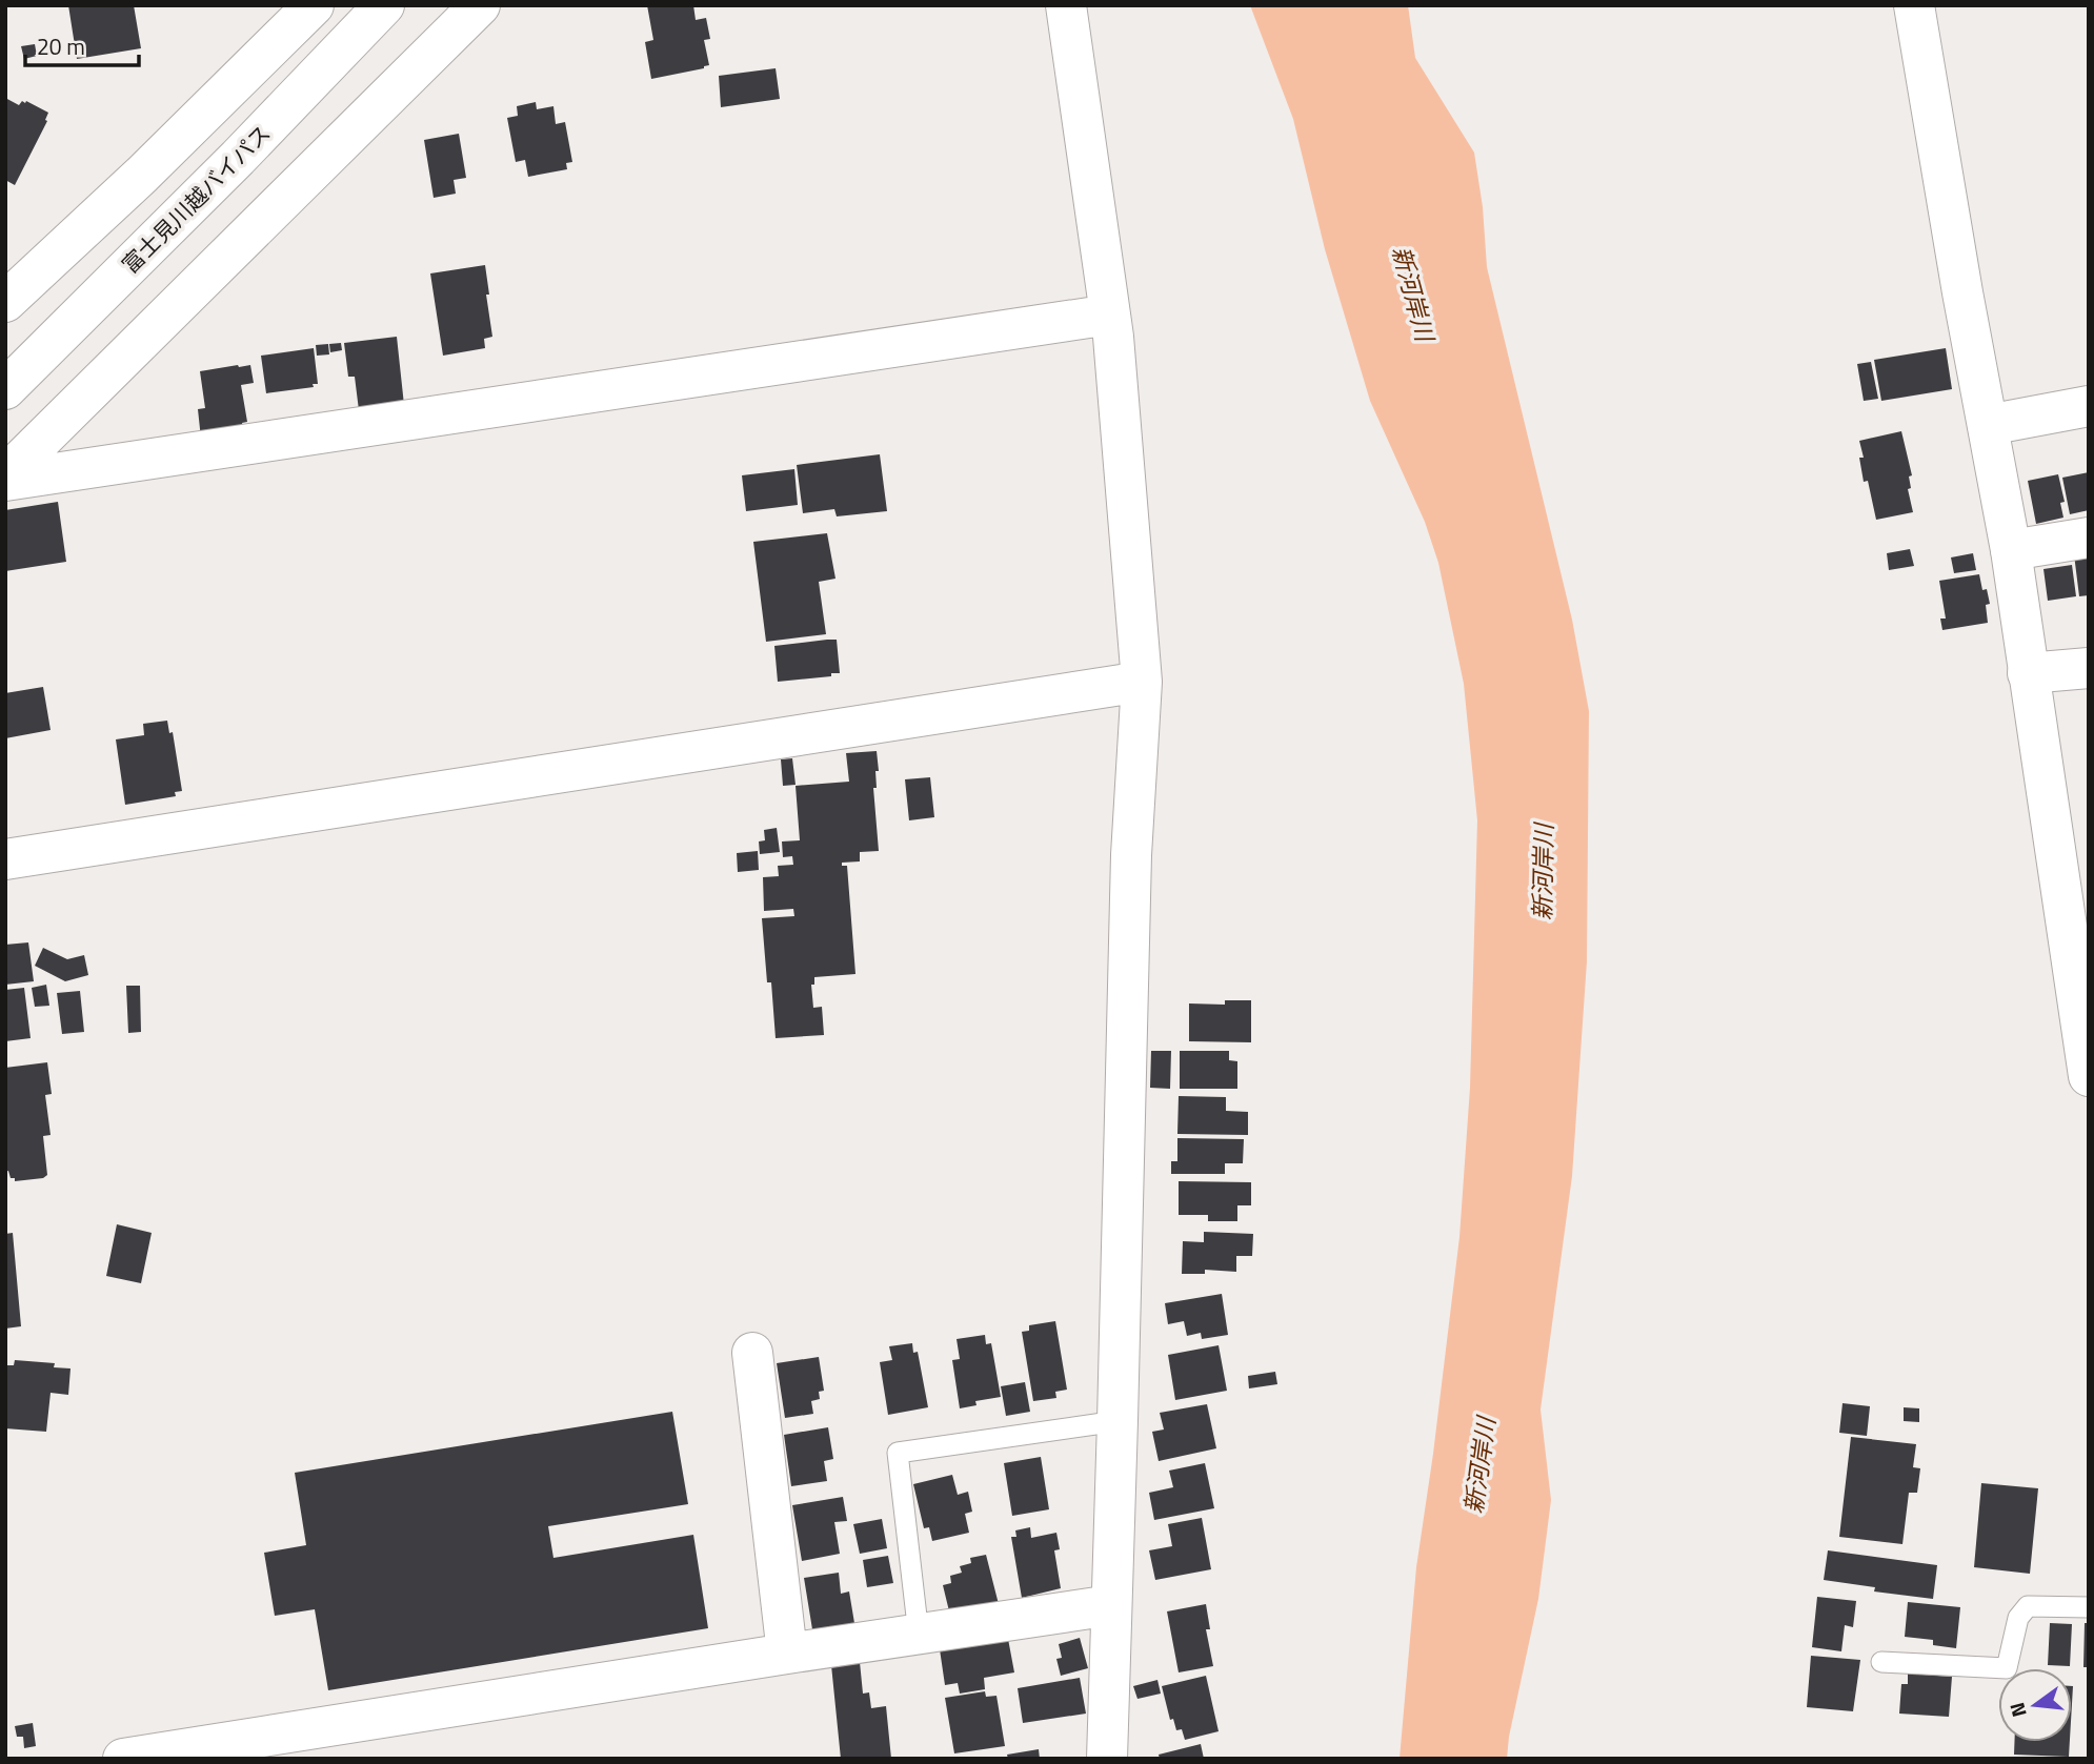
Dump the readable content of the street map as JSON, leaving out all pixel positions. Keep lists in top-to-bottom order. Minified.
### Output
{"streets":{"main road":["富士見川越バイパス"]},"water":["新河岸川"],"scale_bar":"20 m","north":"left"}
